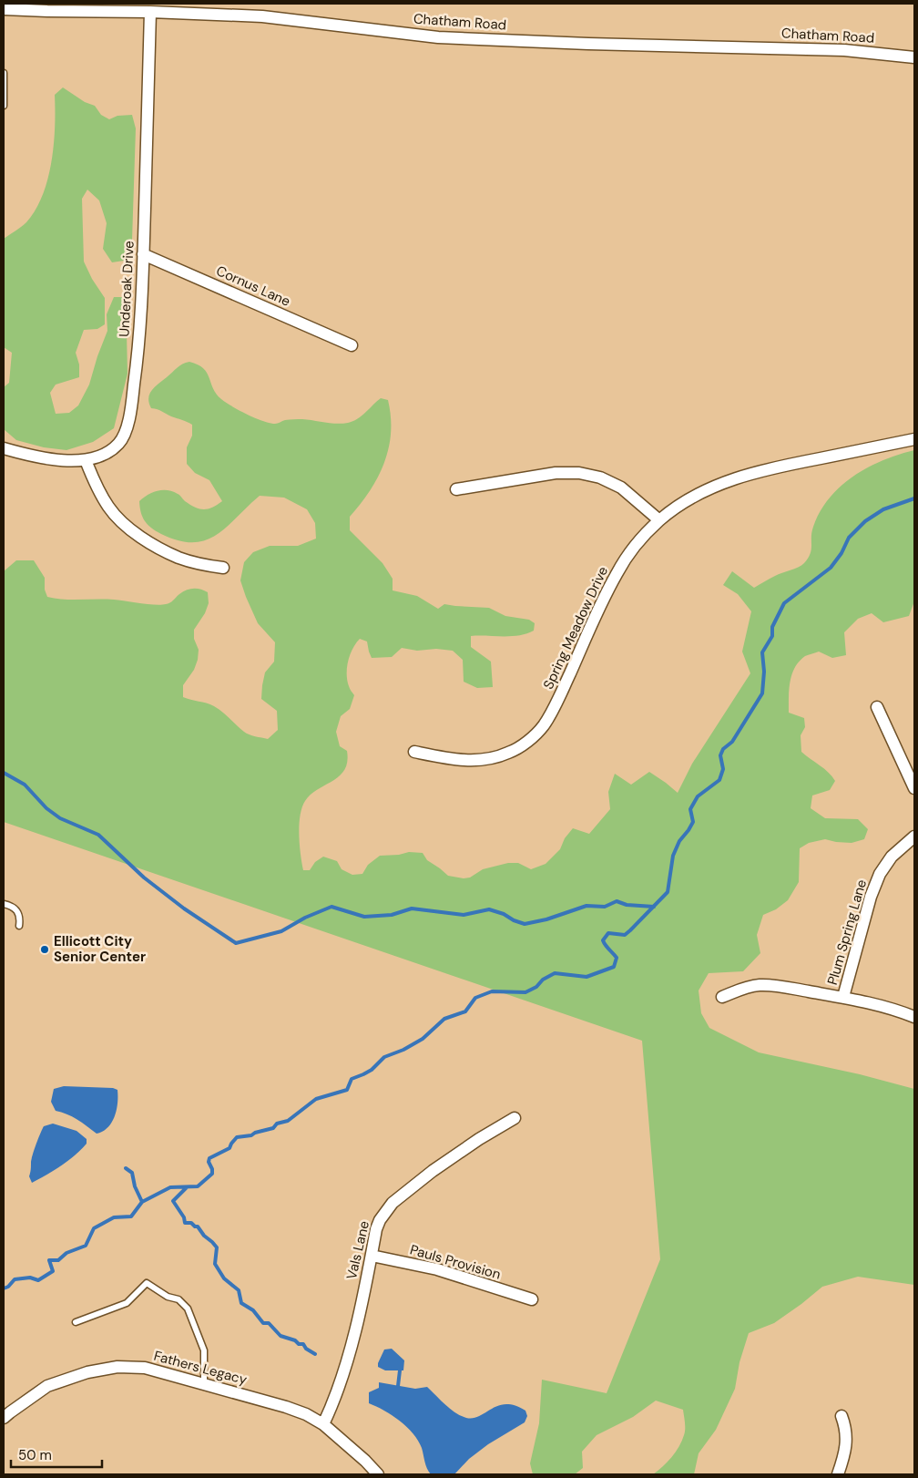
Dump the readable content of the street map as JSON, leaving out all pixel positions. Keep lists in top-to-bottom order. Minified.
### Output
{"streets":{"street":["Chatham Road","Cornus Lane","Underoak Drive","Spring Meadow Drive","Plum Spring Lane","Vals Lane","Pauls Provision","Fathers Legacy"]},"crossings":[["Chatham Road","Underoak Drive"],["Cornus Lane","Underoak Drive"],["Vals Lane","Pauls Provision"],["Vals Lane","Fathers Legacy"]],"places":["Ellicott City Senior Center"],"scale_bar":"50 m"}
